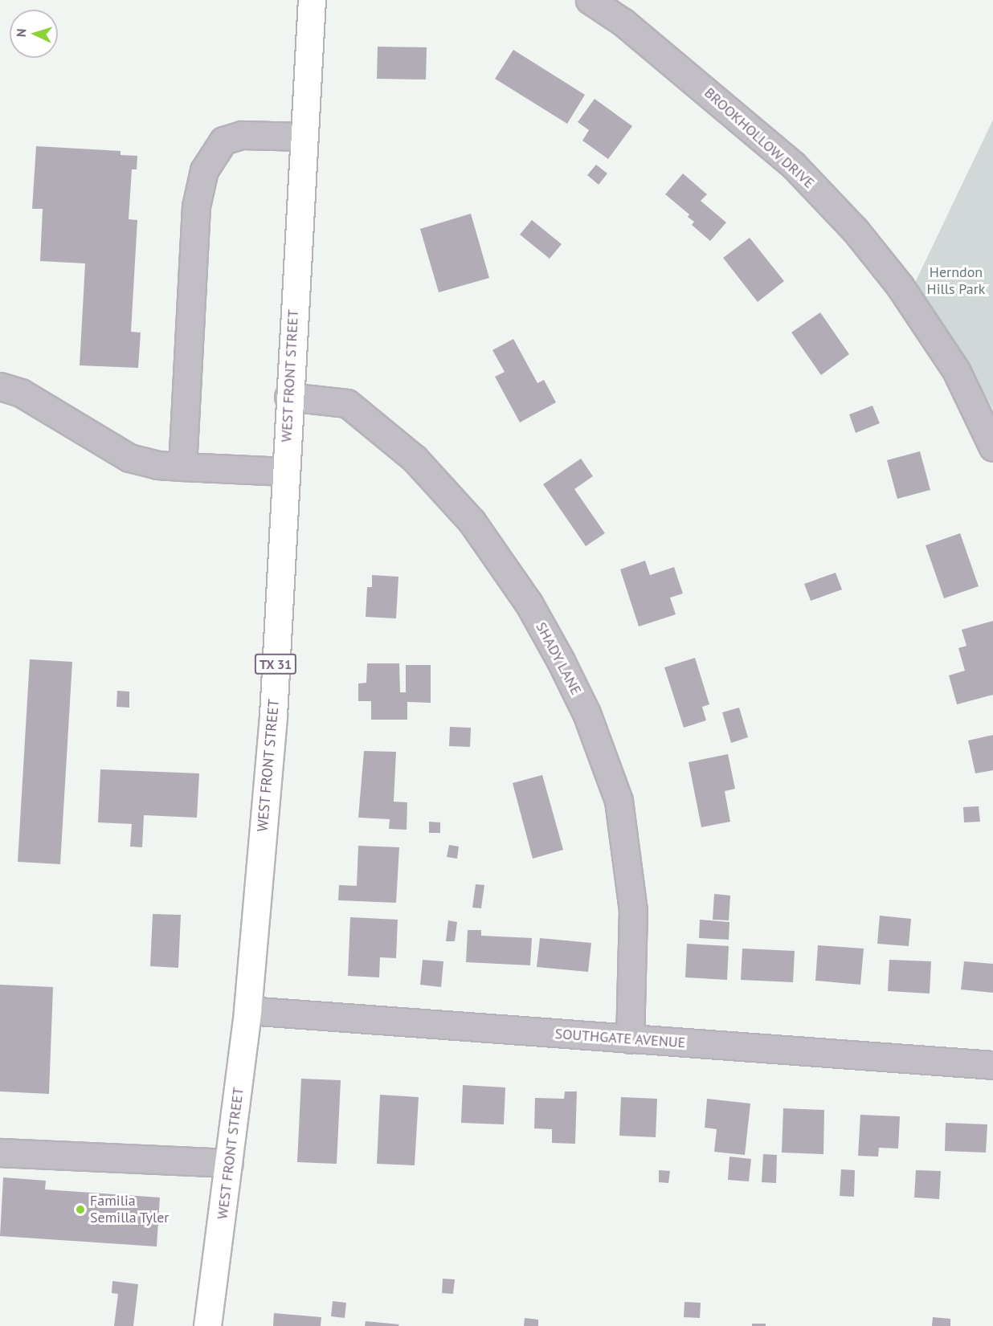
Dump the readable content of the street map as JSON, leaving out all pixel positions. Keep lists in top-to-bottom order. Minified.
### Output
{"streets":{"main road":["WEST FRONT STREET","TX 31"],"street":["BROOKHOLLOW DRIVE","SHADY LANE","SOUTHGATE AVENUE"]},"crossings":[["WEST FRONT STREET","SHADY LANE"],["WEST FRONT STREET","SOUTHGATE AVENUE"],["SHADY LANE","SOUTHGATE AVENUE"]],"parks":["Herndon Hills Park"],"places":["Familia Semilla Tyler"],"north":"left"}
